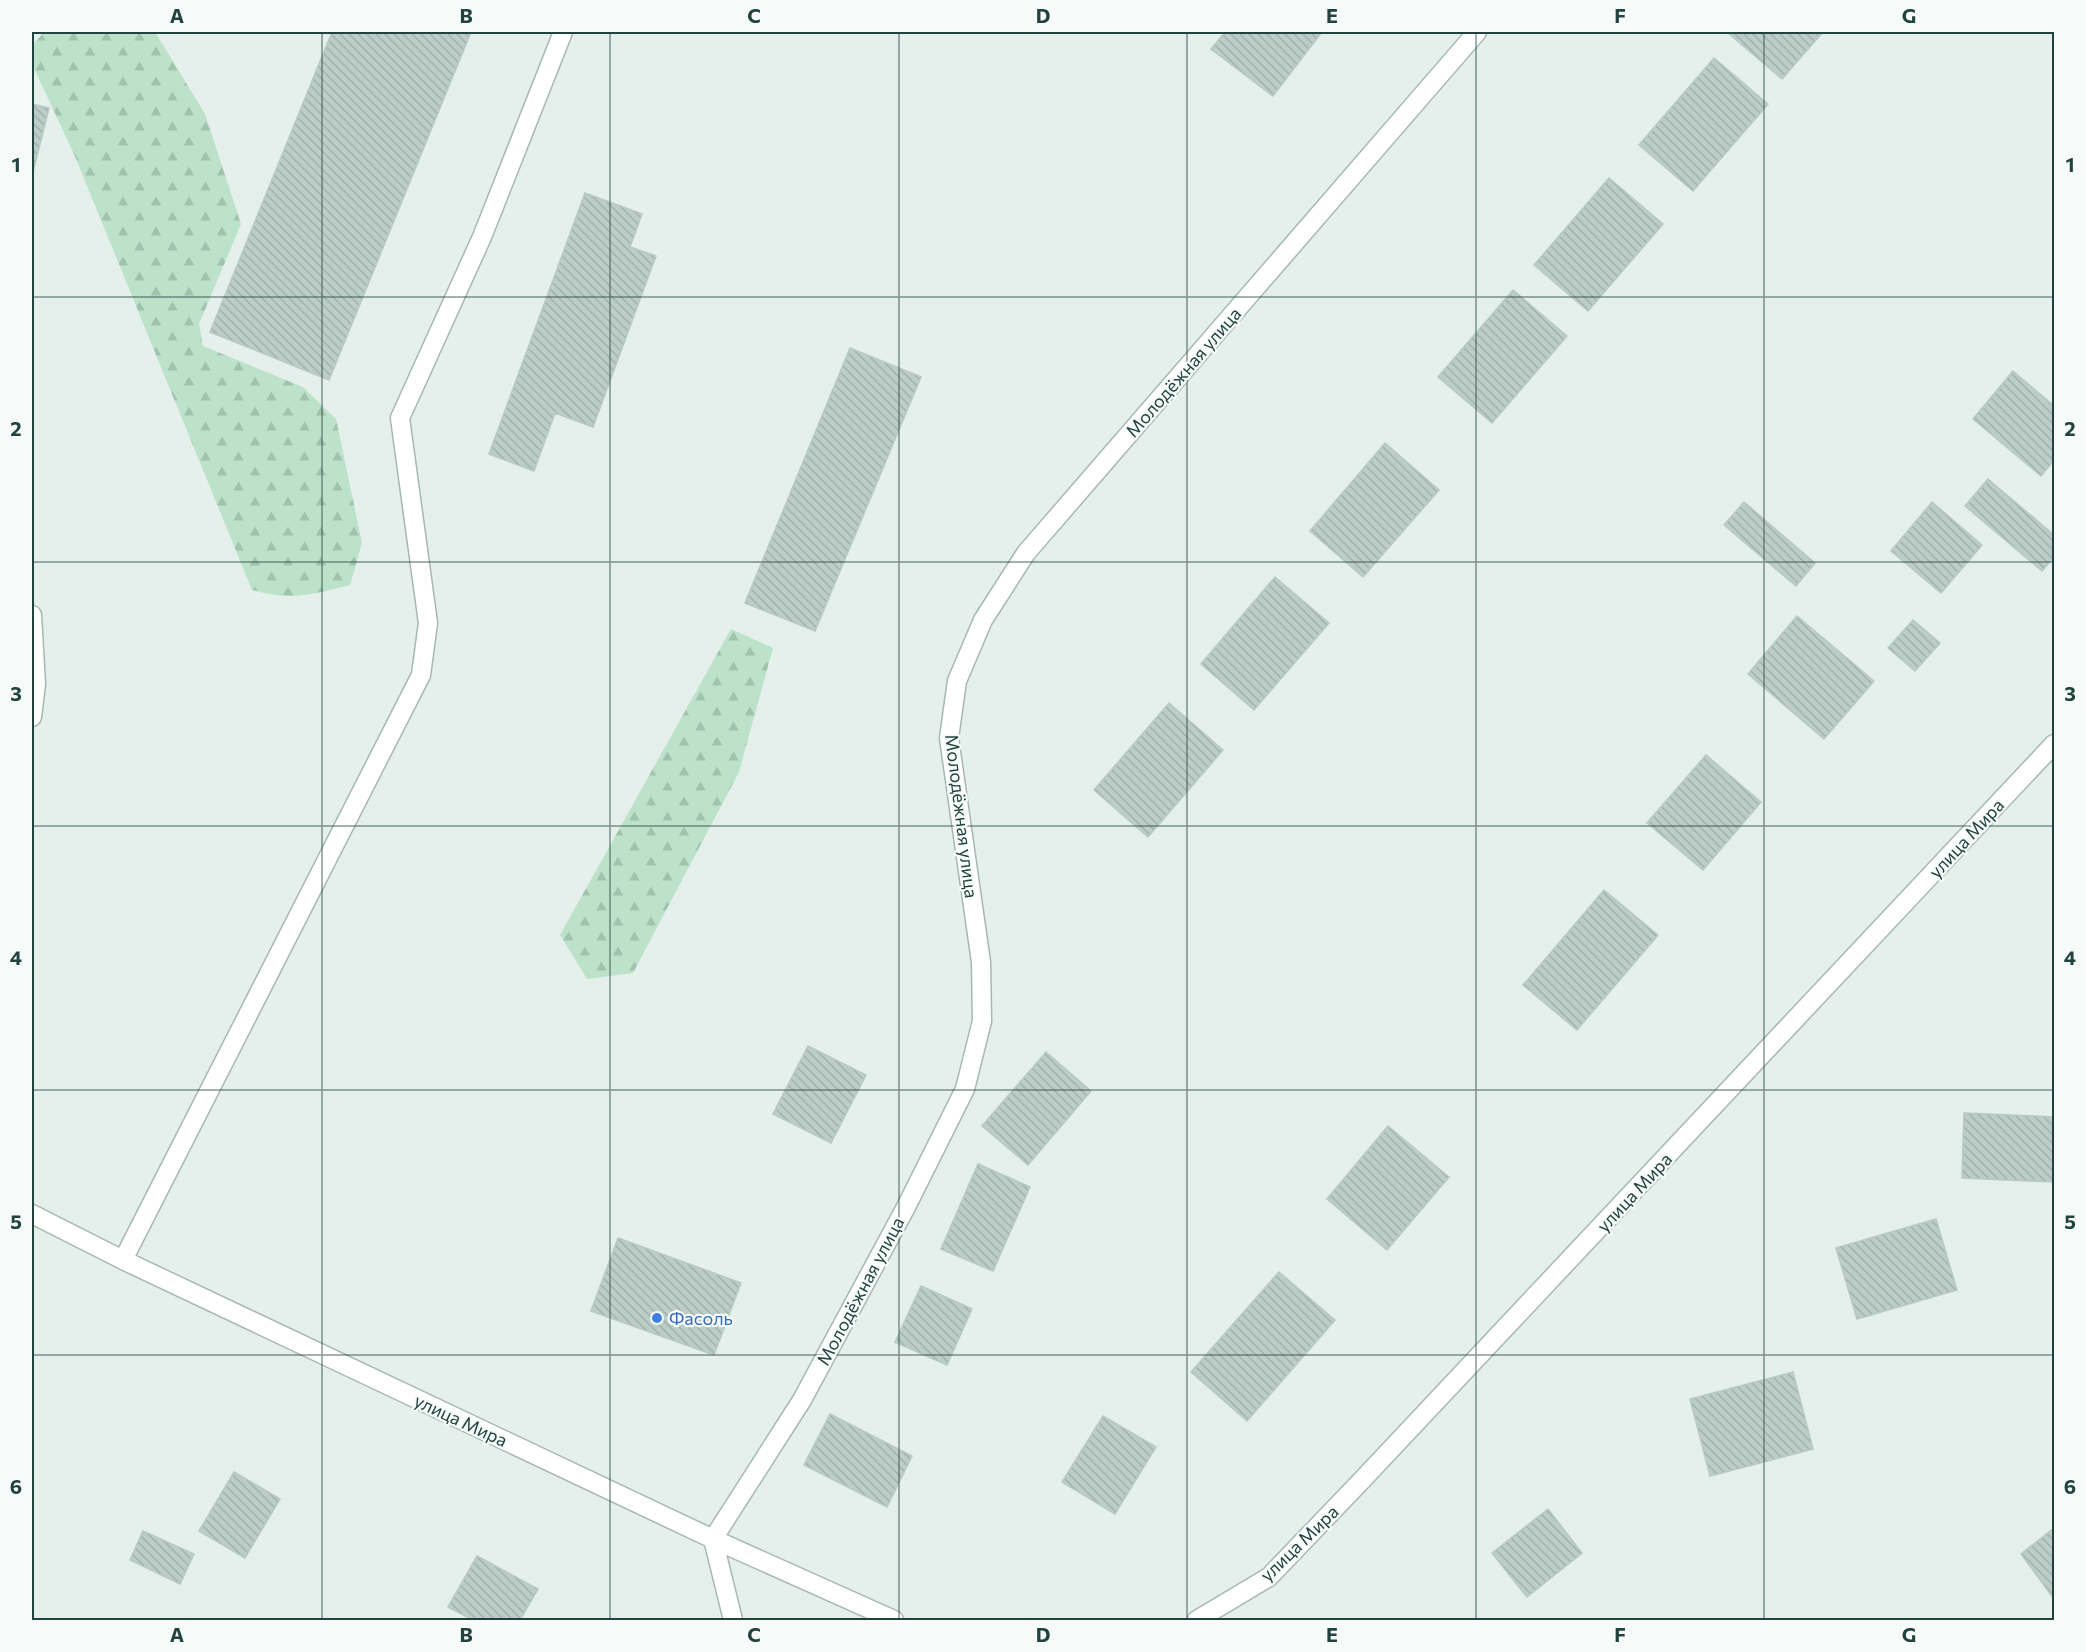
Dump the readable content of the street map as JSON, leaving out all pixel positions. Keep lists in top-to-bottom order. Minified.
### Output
{"streets":{"street":["Молодёжная улица","улица Мира"]},"crossings":[["Молодёжная улица","улица Мира"]],"places":["Фасоль"],"grid":{"columns":["A","B","C","D","E","F","G"],"rows":["1","2","3","4","5","6"]}}
